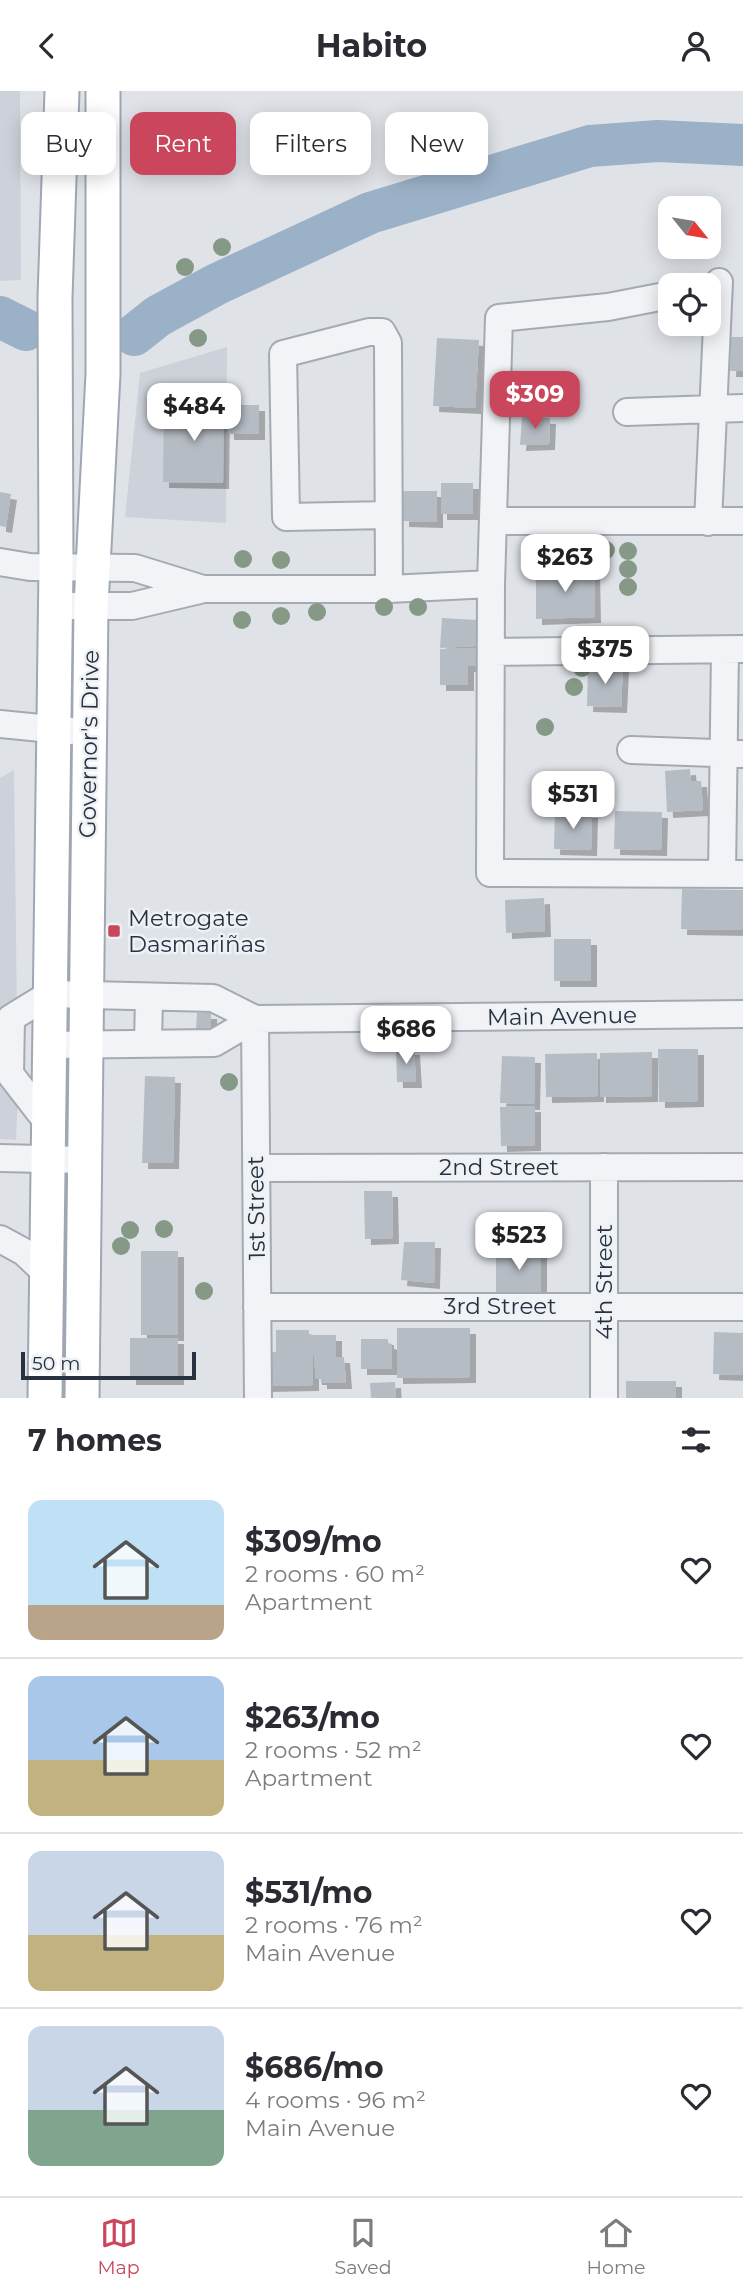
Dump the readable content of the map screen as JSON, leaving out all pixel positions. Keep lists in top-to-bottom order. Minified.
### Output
{"streets":{"main road":["Governor's Drive"],"street":["Main Avenue","2nd Street","1st Street","4th Street","3rd Street"]},"crossings":[["Governor's Drive","Main Avenue"],["Main Avenue","1st Street"],["2nd Street","1st Street"],["2nd Street","4th Street"],["1st Street","3rd Street"],["4th Street","3rd Street"]],"places":{"transit":["Metrogate Dasmariñas"]},"scale_bar":"50 m","north":"bottom right","page":{"header":"Habito","chip":["Buy","Rent","Filters","New"],"price":["$309","$484","$263","$375","$531","$686","$523"],"scale":"50 m","heading":"7 homes","list":[{"name":"$309/mo","note":"2 rooms · 60 m² · Apartment"},{"name":"$263/mo","note":"2 rooms · 52 m² · Apartment"},{"name":"$531/mo","note":"2 rooms · 76 m² · Main Avenue"},{"name":"$686/mo","note":"4 rooms · 96 m² · Main Avenue"}],"tabs":["Map","Saved","Home"]}}
